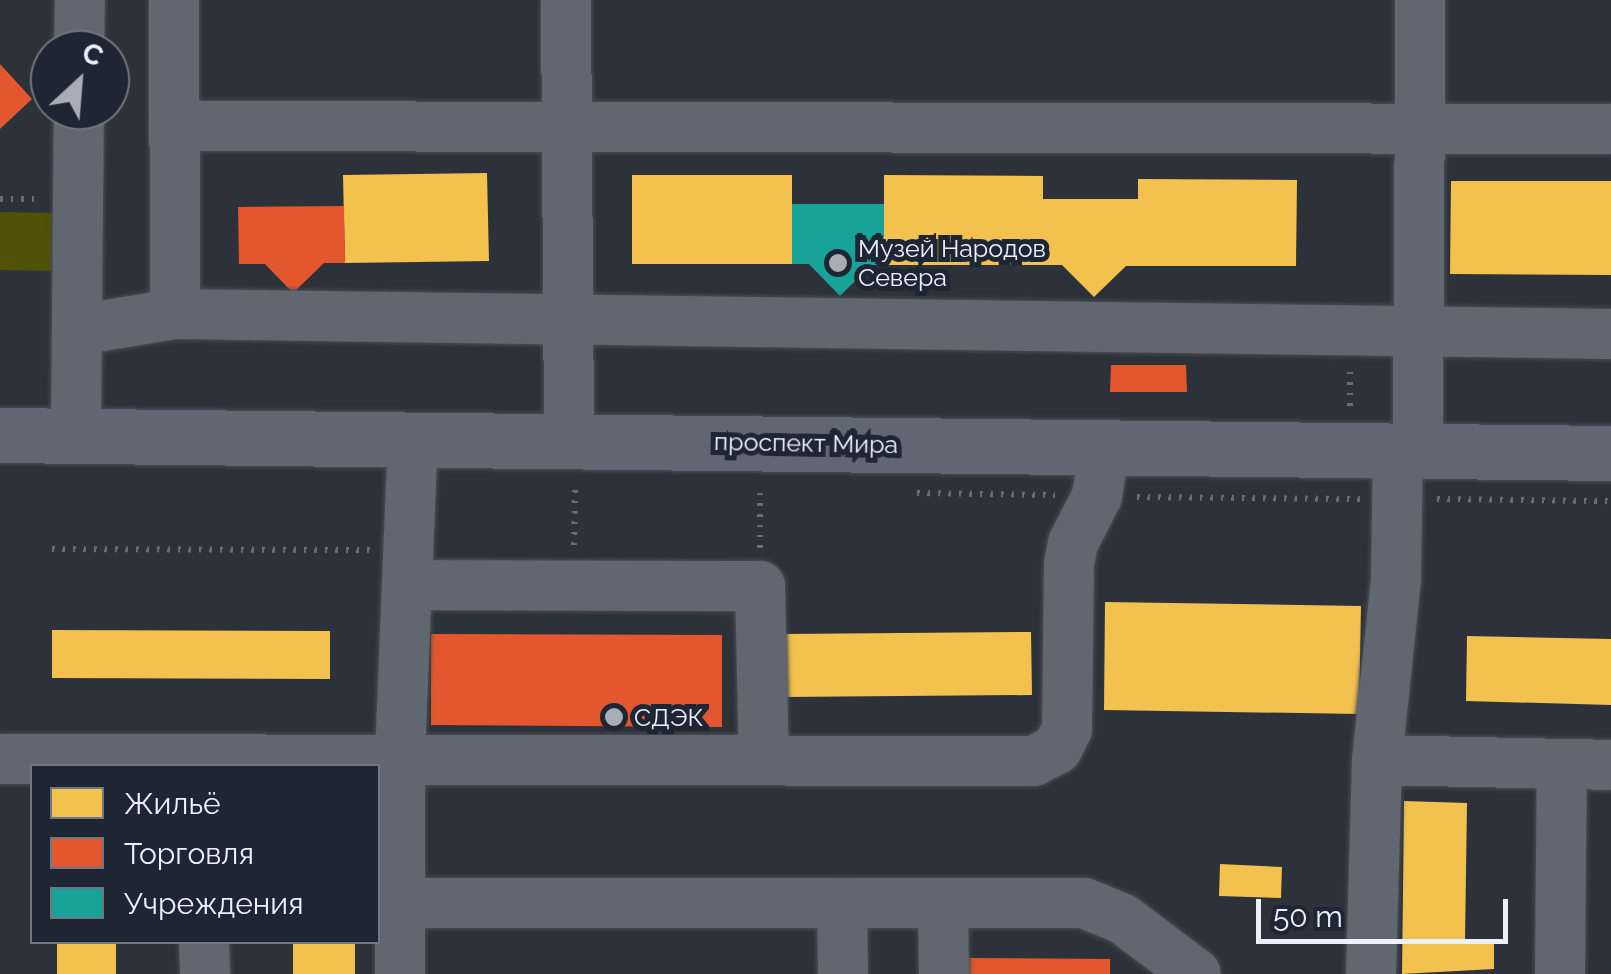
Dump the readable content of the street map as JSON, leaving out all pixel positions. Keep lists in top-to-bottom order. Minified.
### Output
{"streets":{"main road":["проспект Мира"]},"places":["Музей Народов Севера","СДЭК"],"legend":["Жильё","Торговля","Учреждения"],"scale_bar":"50 m","north":"top right"}
